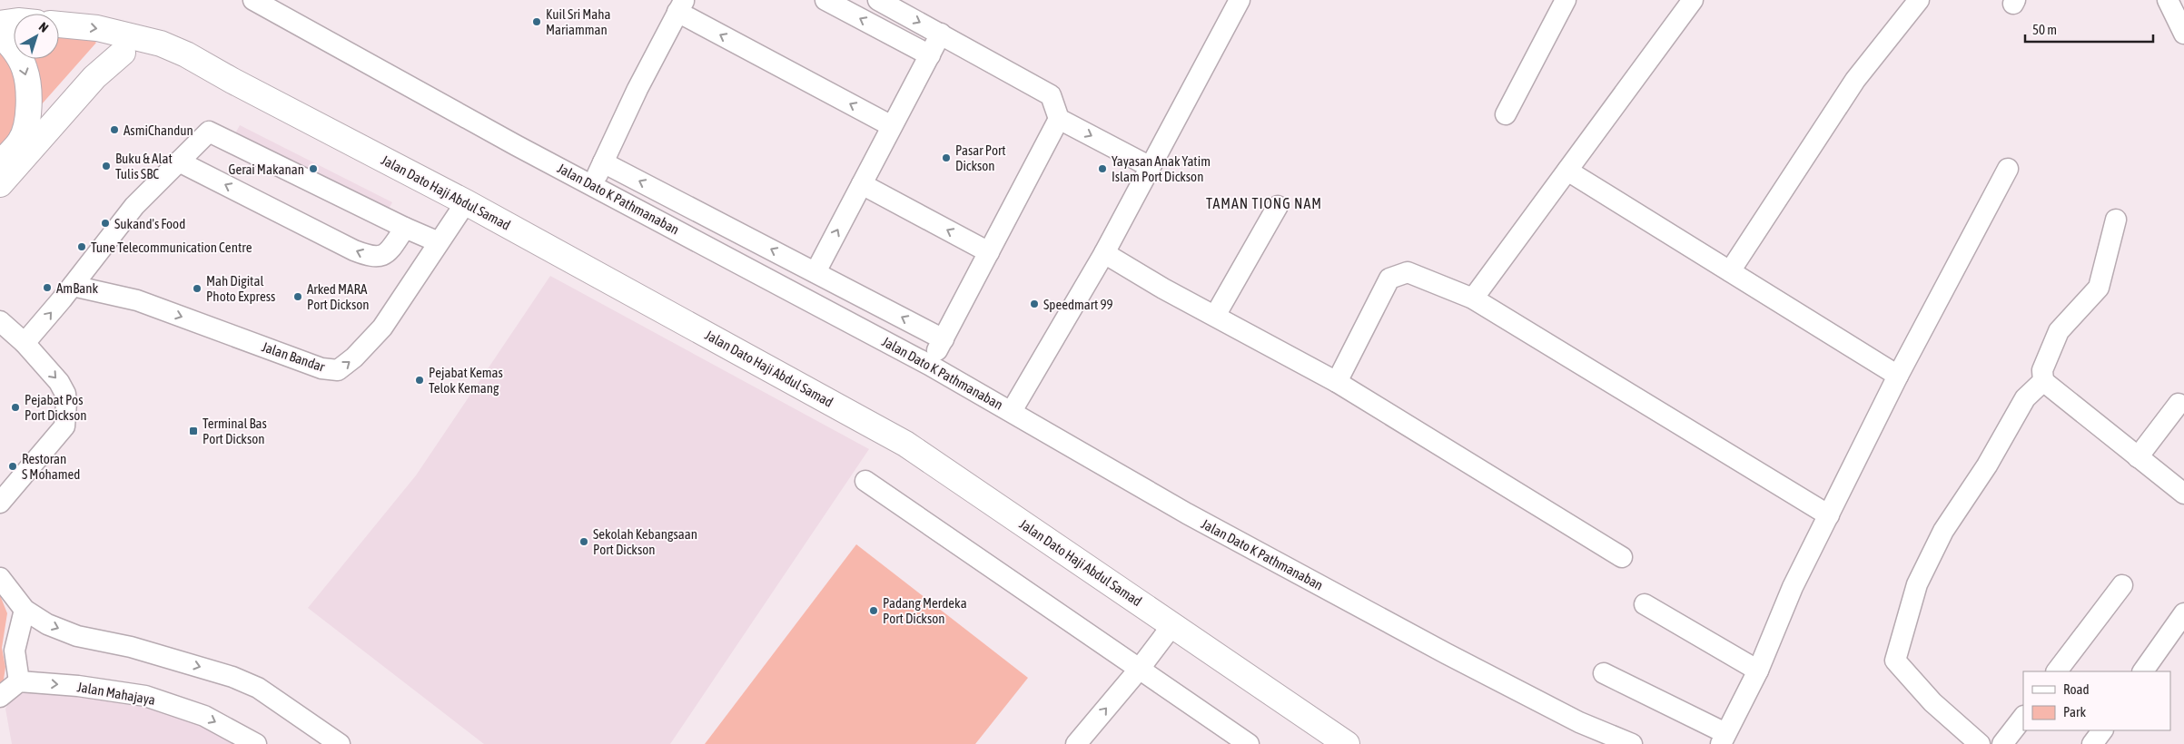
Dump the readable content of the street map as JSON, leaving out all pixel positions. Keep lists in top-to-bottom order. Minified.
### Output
{"streets":{"main road":["Jalan Dato Haji Abdul Samad"],"street":["Jalan Dato K Pathmanaban","Jalan Bandar","Jalan Mahajaya"]},"crossings":[["Jalan Dato Haji Abdul Samad","Jalan Bandar"]],"one_way":["Jalan Bandar"],"districts":["TAMAN TIONG NAM"],"places":{"other":["Kuil Sri Maha Mariamman","AsmiChandun","Pasar Port Dickson","Buku & Alat Tulis SBC","Gerai Makanan","Yayasan Anak Yatim Islam Port Dickson","Sukand's Food","Tune Telecommunication Centre","AmBank","Mah Digital Photo Express","Arked MARA Port Dickson","Speedmart 99","Pejabat Kemas Telok Kemang","Pejabat Pos Port Dickson","Restoran S Mohamed","Sekolah Kebangsaan Port Dickson","Padang Merdeka Port Dickson"],"transit":["Terminal Bas Port Dickson"]},"legend":["Road","Park"],"scale_bar":"50 m","north":"top right"}
